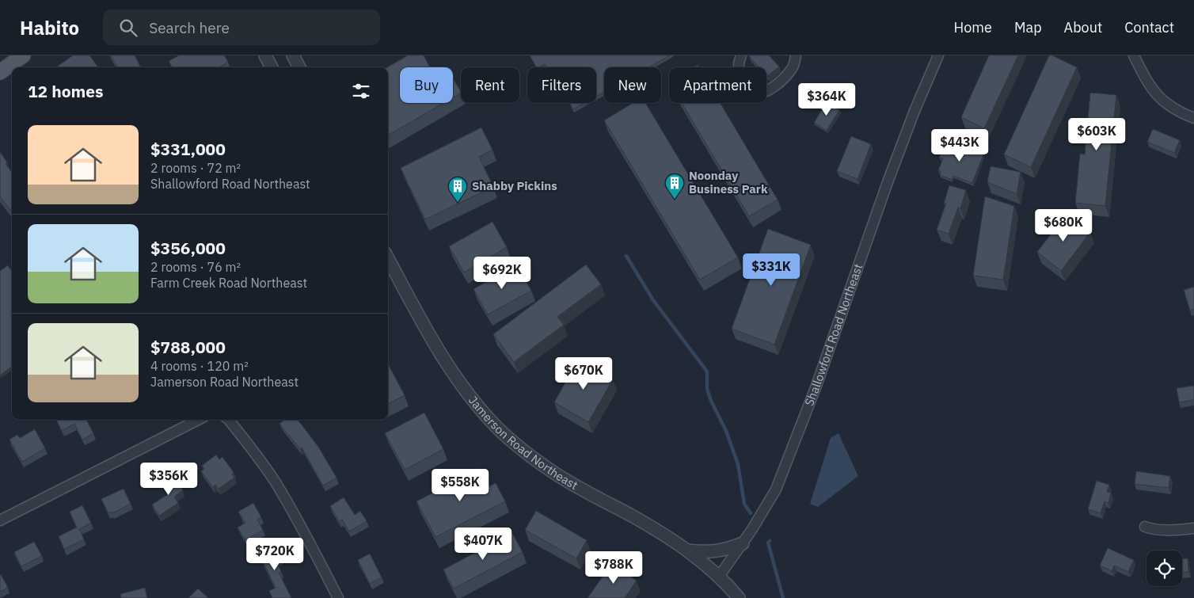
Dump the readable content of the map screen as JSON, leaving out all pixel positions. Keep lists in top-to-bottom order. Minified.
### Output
{"streets":{"street":["Shallowford Road Northeast","Jamerson Road Northeast"]},"crossings":[["Shallowford Road Northeast","Jamerson Road Northeast"]],"places":{"building":["Noonday Business Park","Shabby Pickins"]},"page":{"header":"Habito","search":"Search here","nav":["Home","Map","About","Contact"],"chip":["Buy","Rent","Filters","New","Apartment"],"heading":"12 homes","price":["$364K","$603K","$443K","$680K","$331K","$692K","$670K","$356K","$558K","$407K","$720K","$788K"],"list":[{"name":"$331,000","note":"2 rooms · 72 m² · Shallowford Road Northeast"},{"name":"$356,000","note":"2 rooms · 76 m² · Farm Creek Road Northeast"},{"name":"$788,000","note":"4 rooms · 120 m² · Jamerson Road Northeast"}]}}
